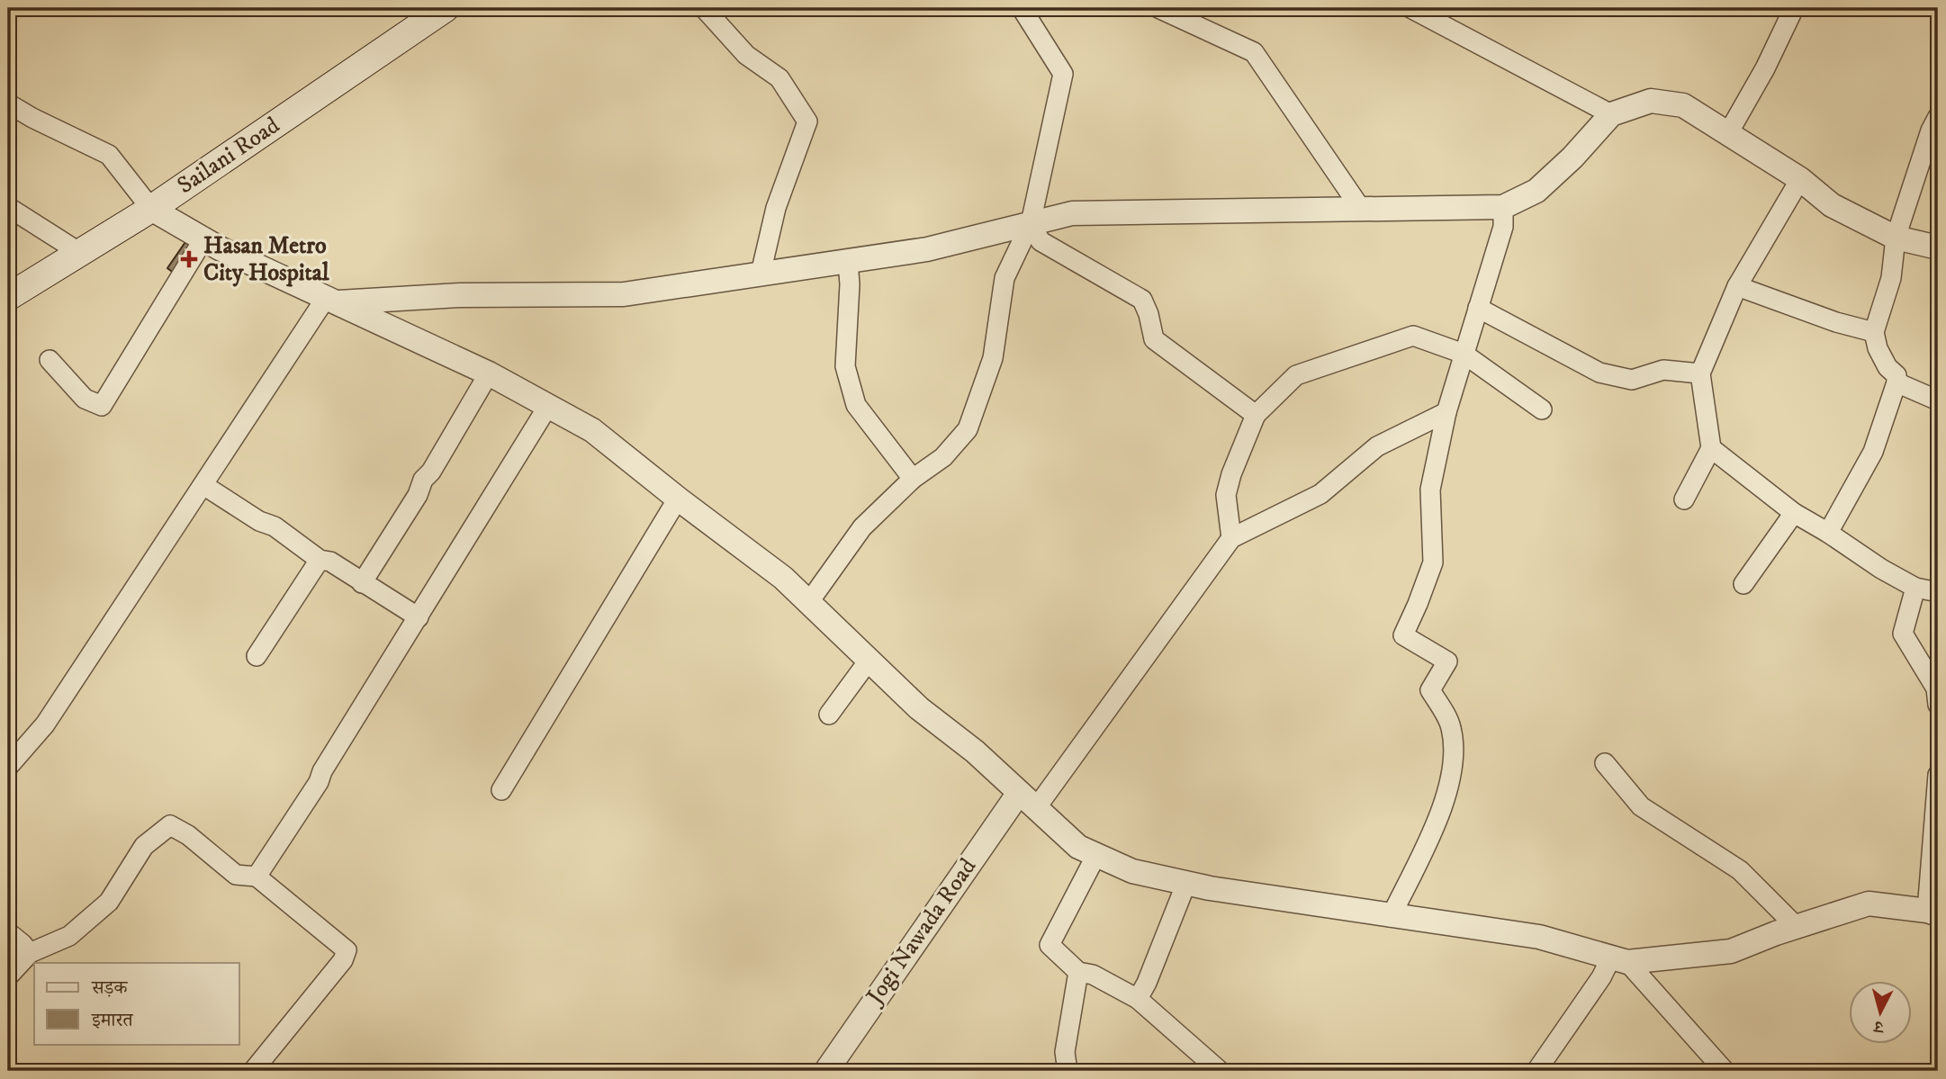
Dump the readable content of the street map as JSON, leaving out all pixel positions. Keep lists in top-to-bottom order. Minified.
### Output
{"streets":{"main road":["Sailani Road"],"street":["Jogi Nawada Road"]},"places":{"health":["Hasan Metro City Hospital"]},"legend":["सड़क","इमारत"],"north":"bottom"}
